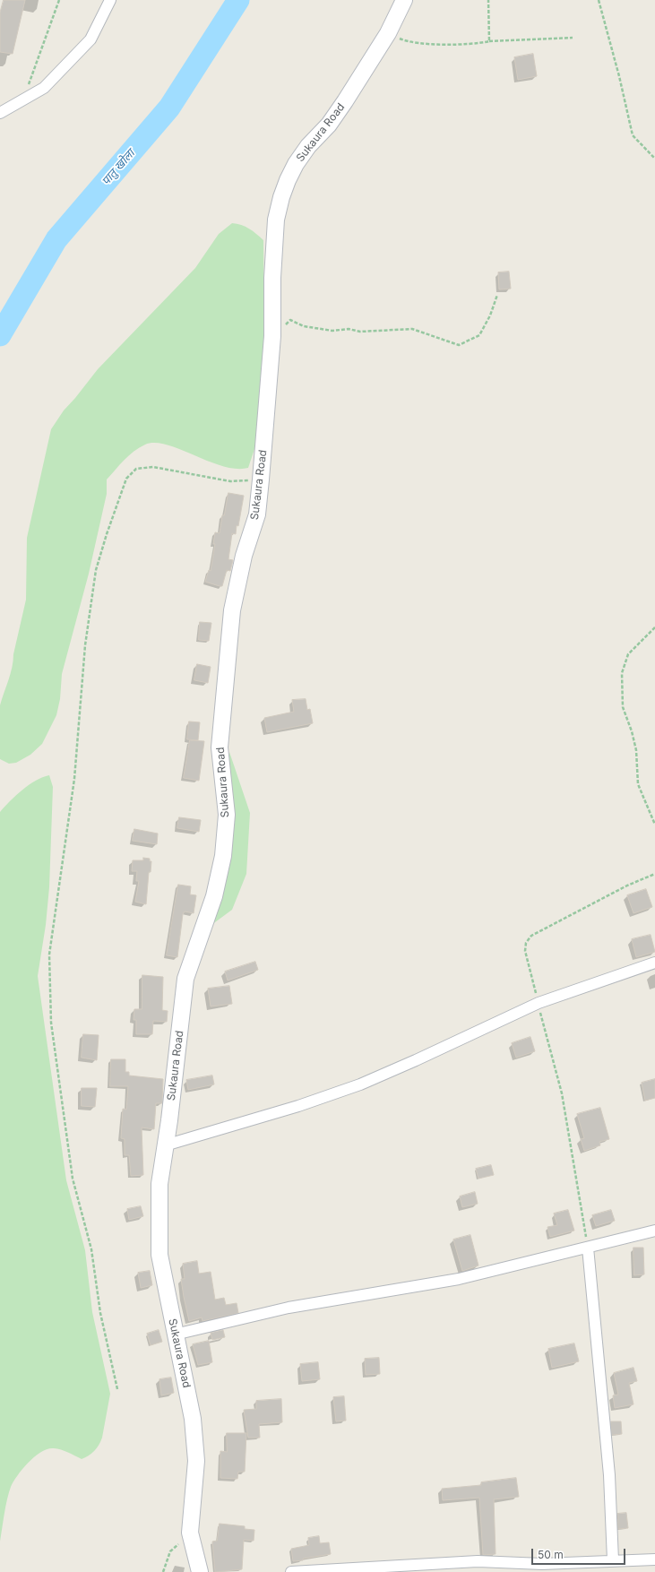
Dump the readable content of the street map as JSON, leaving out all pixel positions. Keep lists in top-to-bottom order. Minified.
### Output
{"streets":{"street":["Sukaura Road"]},"water":["पातु खोला"],"scale_bar":"50 m"}
